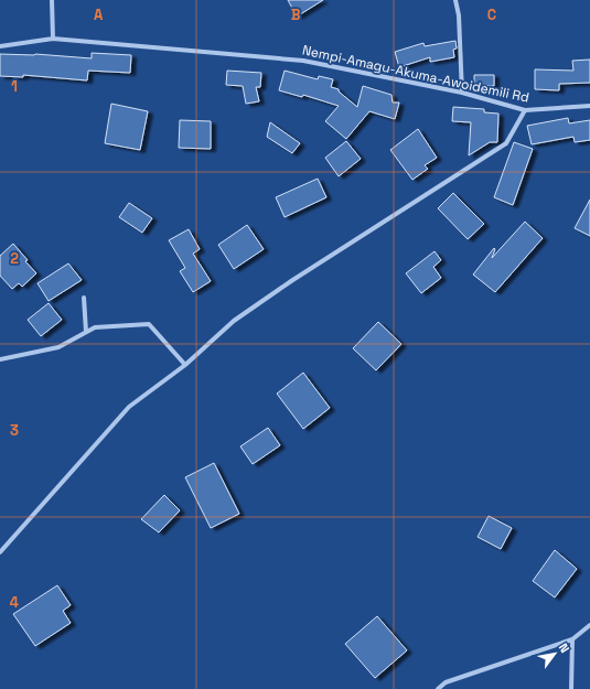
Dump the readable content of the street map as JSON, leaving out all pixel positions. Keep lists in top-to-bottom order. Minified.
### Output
{"streets":{"street":["Nempi-Amagu-Akuma-Awoidemili Rd"]},"north":"top right","grid":{"columns":["A","B","C"],"rows":["1","2","3","4"]}}
